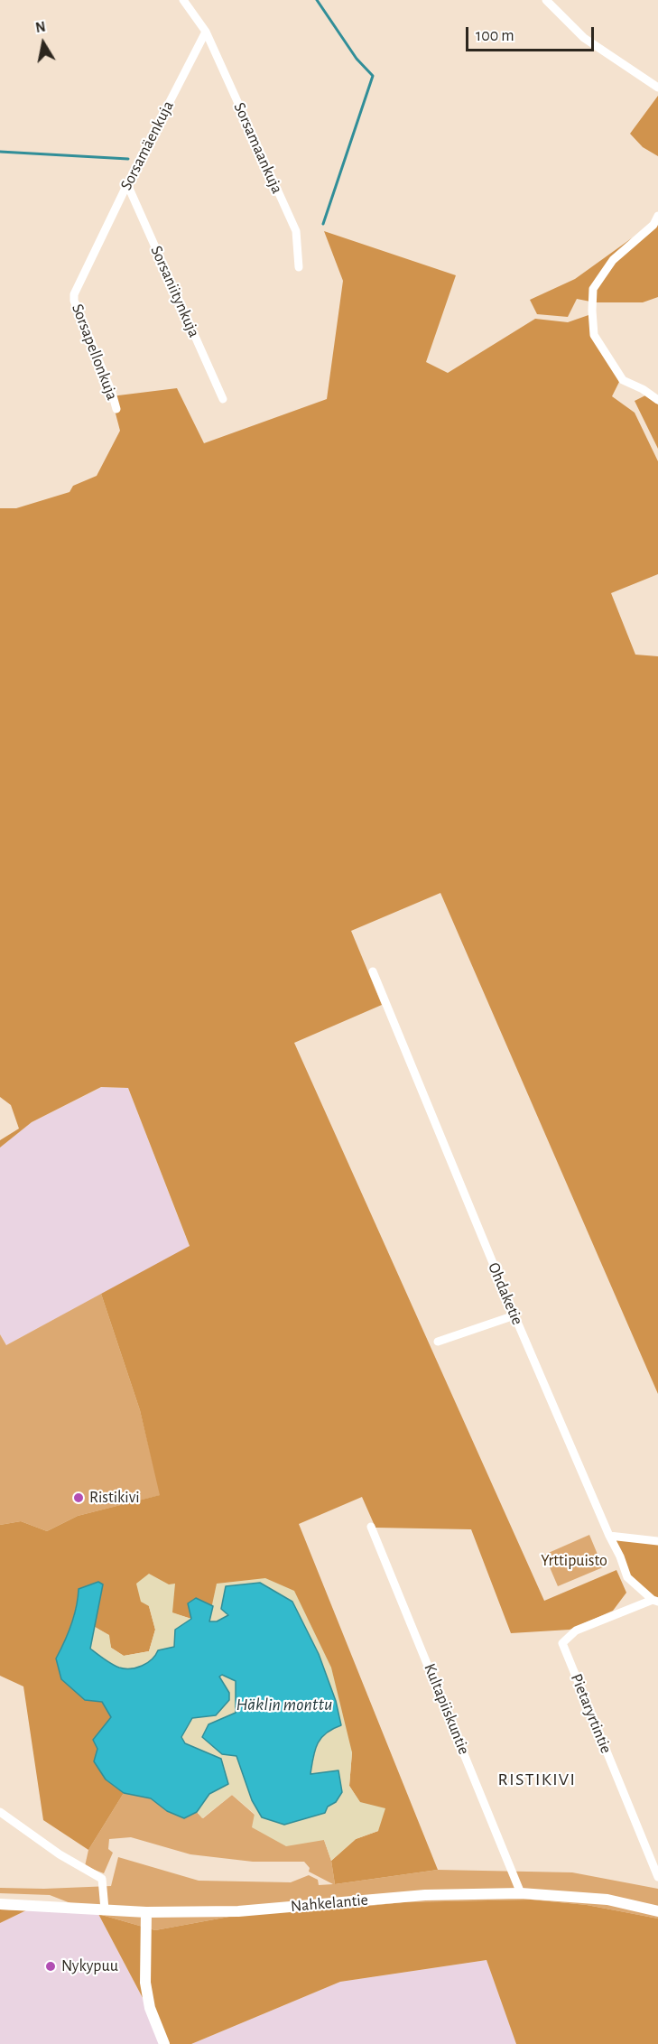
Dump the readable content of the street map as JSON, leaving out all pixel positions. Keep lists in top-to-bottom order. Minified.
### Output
{"streets":{"main road":["Nahkelantie"],"street":["Sorsamäenkuja","Sorsamaankuja","Sorsaniitynkuja","Sorsapellonkuja","Ohdaketie","Kultapiiskuntie","Pietaryrtintie"]},"crossings":[["Sorsamäenkuja","Sorsamaankuja"],["Sorsamäenkuja","Sorsaniitynkuja"],["Sorsamäenkuja","Sorsapellonkuja"],["Ohdaketie","Pietaryrtintie"],["Kultapiiskuntie","Nahkelantie"]],"districts":["RISTIKIVI"],"water":["Häklin monttu"],"parks":["Yrttipuisto"],"places":["Ristikivi","Nykypuu"],"scale_bar":"100 m","north":"top"}
